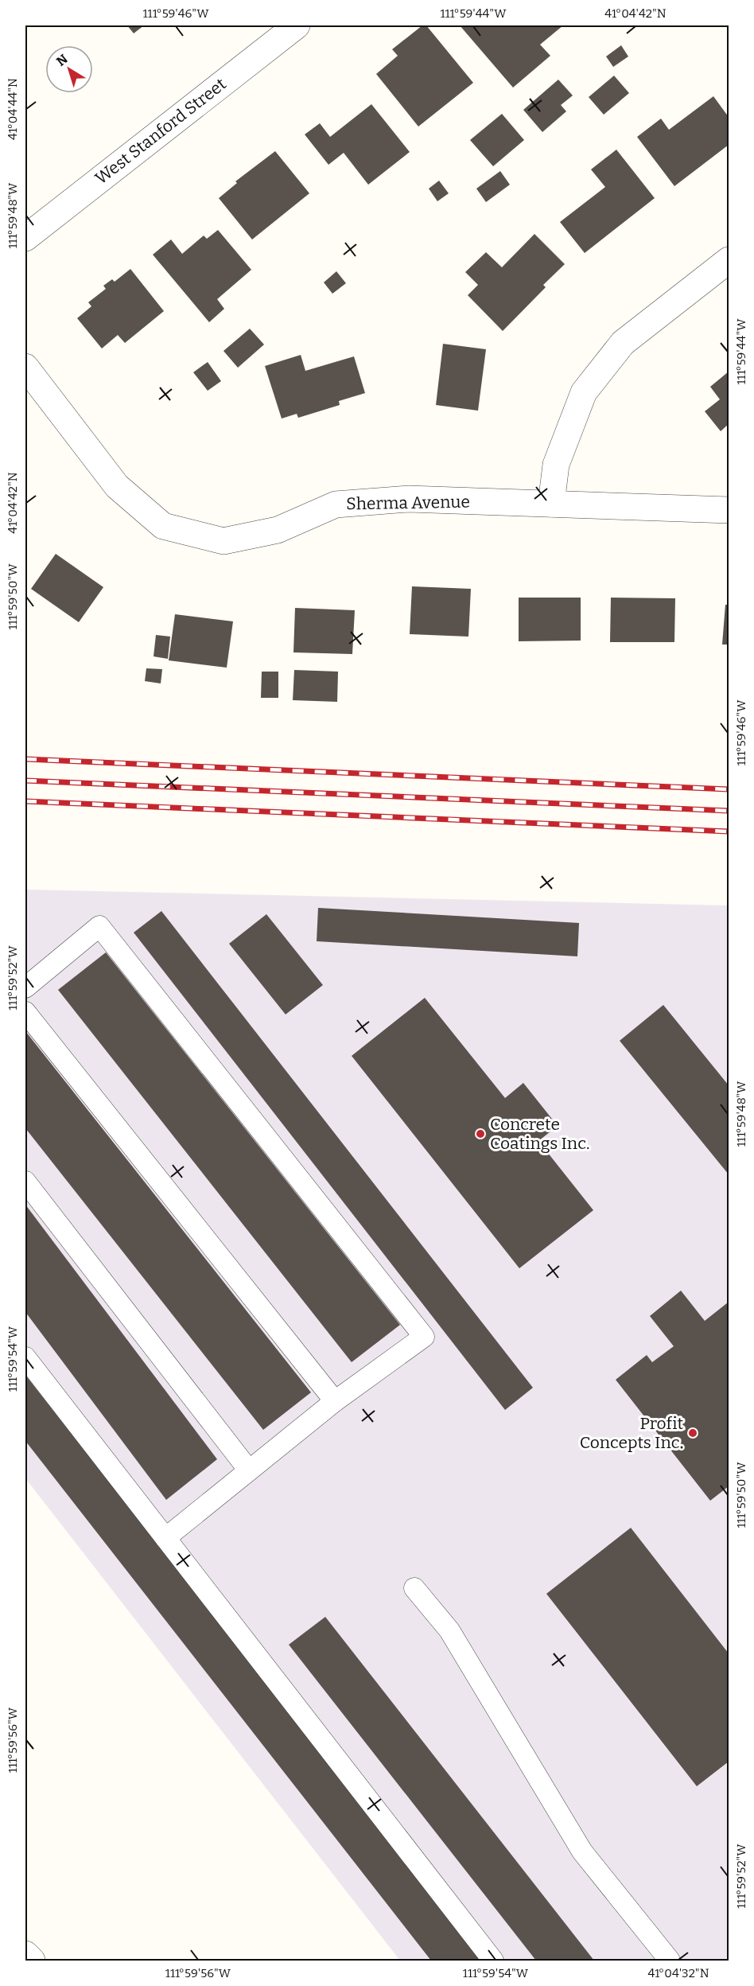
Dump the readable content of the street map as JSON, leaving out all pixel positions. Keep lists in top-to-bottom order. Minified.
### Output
{"streets":{"street":["West Stanford Street","Sherma Avenue"]},"places":["Concrete Coatings Inc.","Profit Concepts Inc."],"north":"top left","coordinates":["111°59'46\"W","111°59'44\"W","41°04'42\"N","41°04'44\"N","111°59'48\"W","111°59'50\"W","111°59'52\"W","111°59'54\"W","111°59'56\"W","41°04'32\"N"]}
